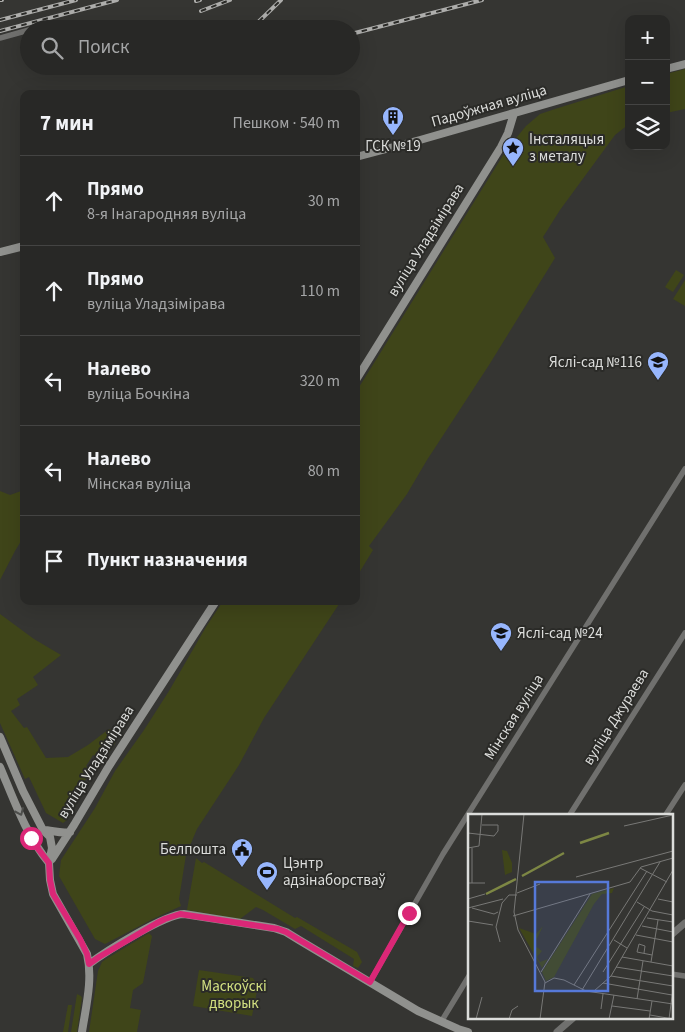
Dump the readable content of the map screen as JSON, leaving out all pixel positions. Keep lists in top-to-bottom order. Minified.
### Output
{"streets":{"main road":["Падоўжная вуліца","вуліца Уладзімірава"],"street":["Мінская вуліца","вуліца Джураева"]},"crossings":[["Падоўжная вуліца","вуліца Уладзімірава"]],"parks":["Маскоўскі дворык"],"places":{"building":["ГСК №19"],"place":["Інсталяцыя з металу"],"school or university":["Яслі-сад №116","Яслі-сад №24"],"public building":["Белпошта"],"sports":["Цэнтр адзінаборстваў"]},"page":{"map_buttons":["+","−"],"search":"Поиск","heading":["7 мин","Пешком · 540 m"],"list":[["Прямо","8-я Інагародняя вуліца","30 m"],["Прямо","вуліца Уладзімірава","110 m"],["Налево","вуліца Бочкіна","320 m"],["Налево","Мінская вуліца","80 m"],"Пункт назначения"]}}
